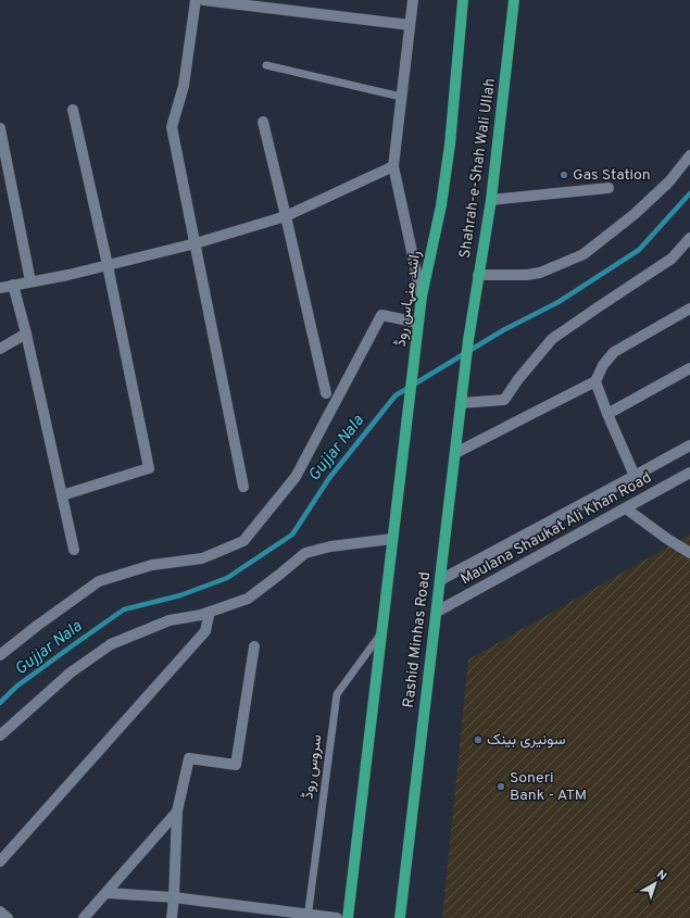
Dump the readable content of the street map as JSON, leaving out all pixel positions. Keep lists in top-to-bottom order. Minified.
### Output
{"streets":{"main road":["Shahrah-e-Shah Wali Ullah","راشد منہاس روڈ","Rashid Minhas Road"],"street":["Maulana Shaukat Ali Khan Road"],"lane":["سروس روڈ"]},"crossings":[["Shahrah-e-Shah Wali Ullah","راشد منہاس روڈ"],["Shahrah-e-Shah Wali Ullah","Rashid Minhas Road"],["Maulana Shaukat Ali Khan Road","Rashid Minhas Road"]],"water":["Gujjar Nala"],"places":["Gas Station","سونیری بینک","Soneri Bank - ATM"],"north":"top right"}
